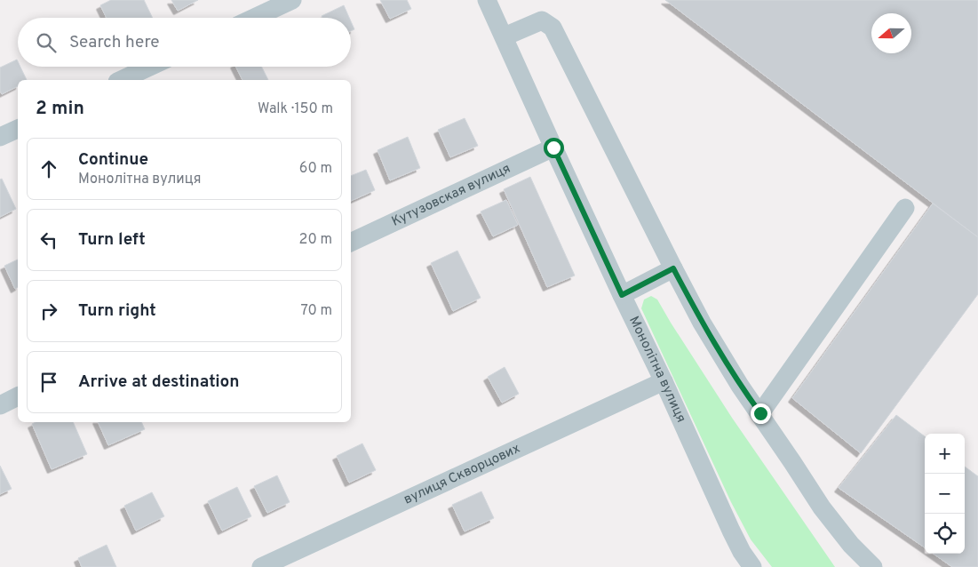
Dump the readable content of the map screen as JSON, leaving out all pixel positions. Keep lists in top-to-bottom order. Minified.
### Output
{"streets":{"street":["Кутузовская вулиця","Монолітна вулиця","вулиця Скворцових"]},"crossings":[["Кутузовская вулиця","Монолітна вулиця"],["Монолітна вулиця","вулиця Скворцових"]],"north":"left","page":{"search":"Search here","heading":["2 min","Walk · 150 m"],"list":[["Continue","Монолітна вулиця","60 m"],["Turn left","20 m"],["Turn right","70 m"],"Arrive at destination"],"map_buttons":["+","−"]}}
